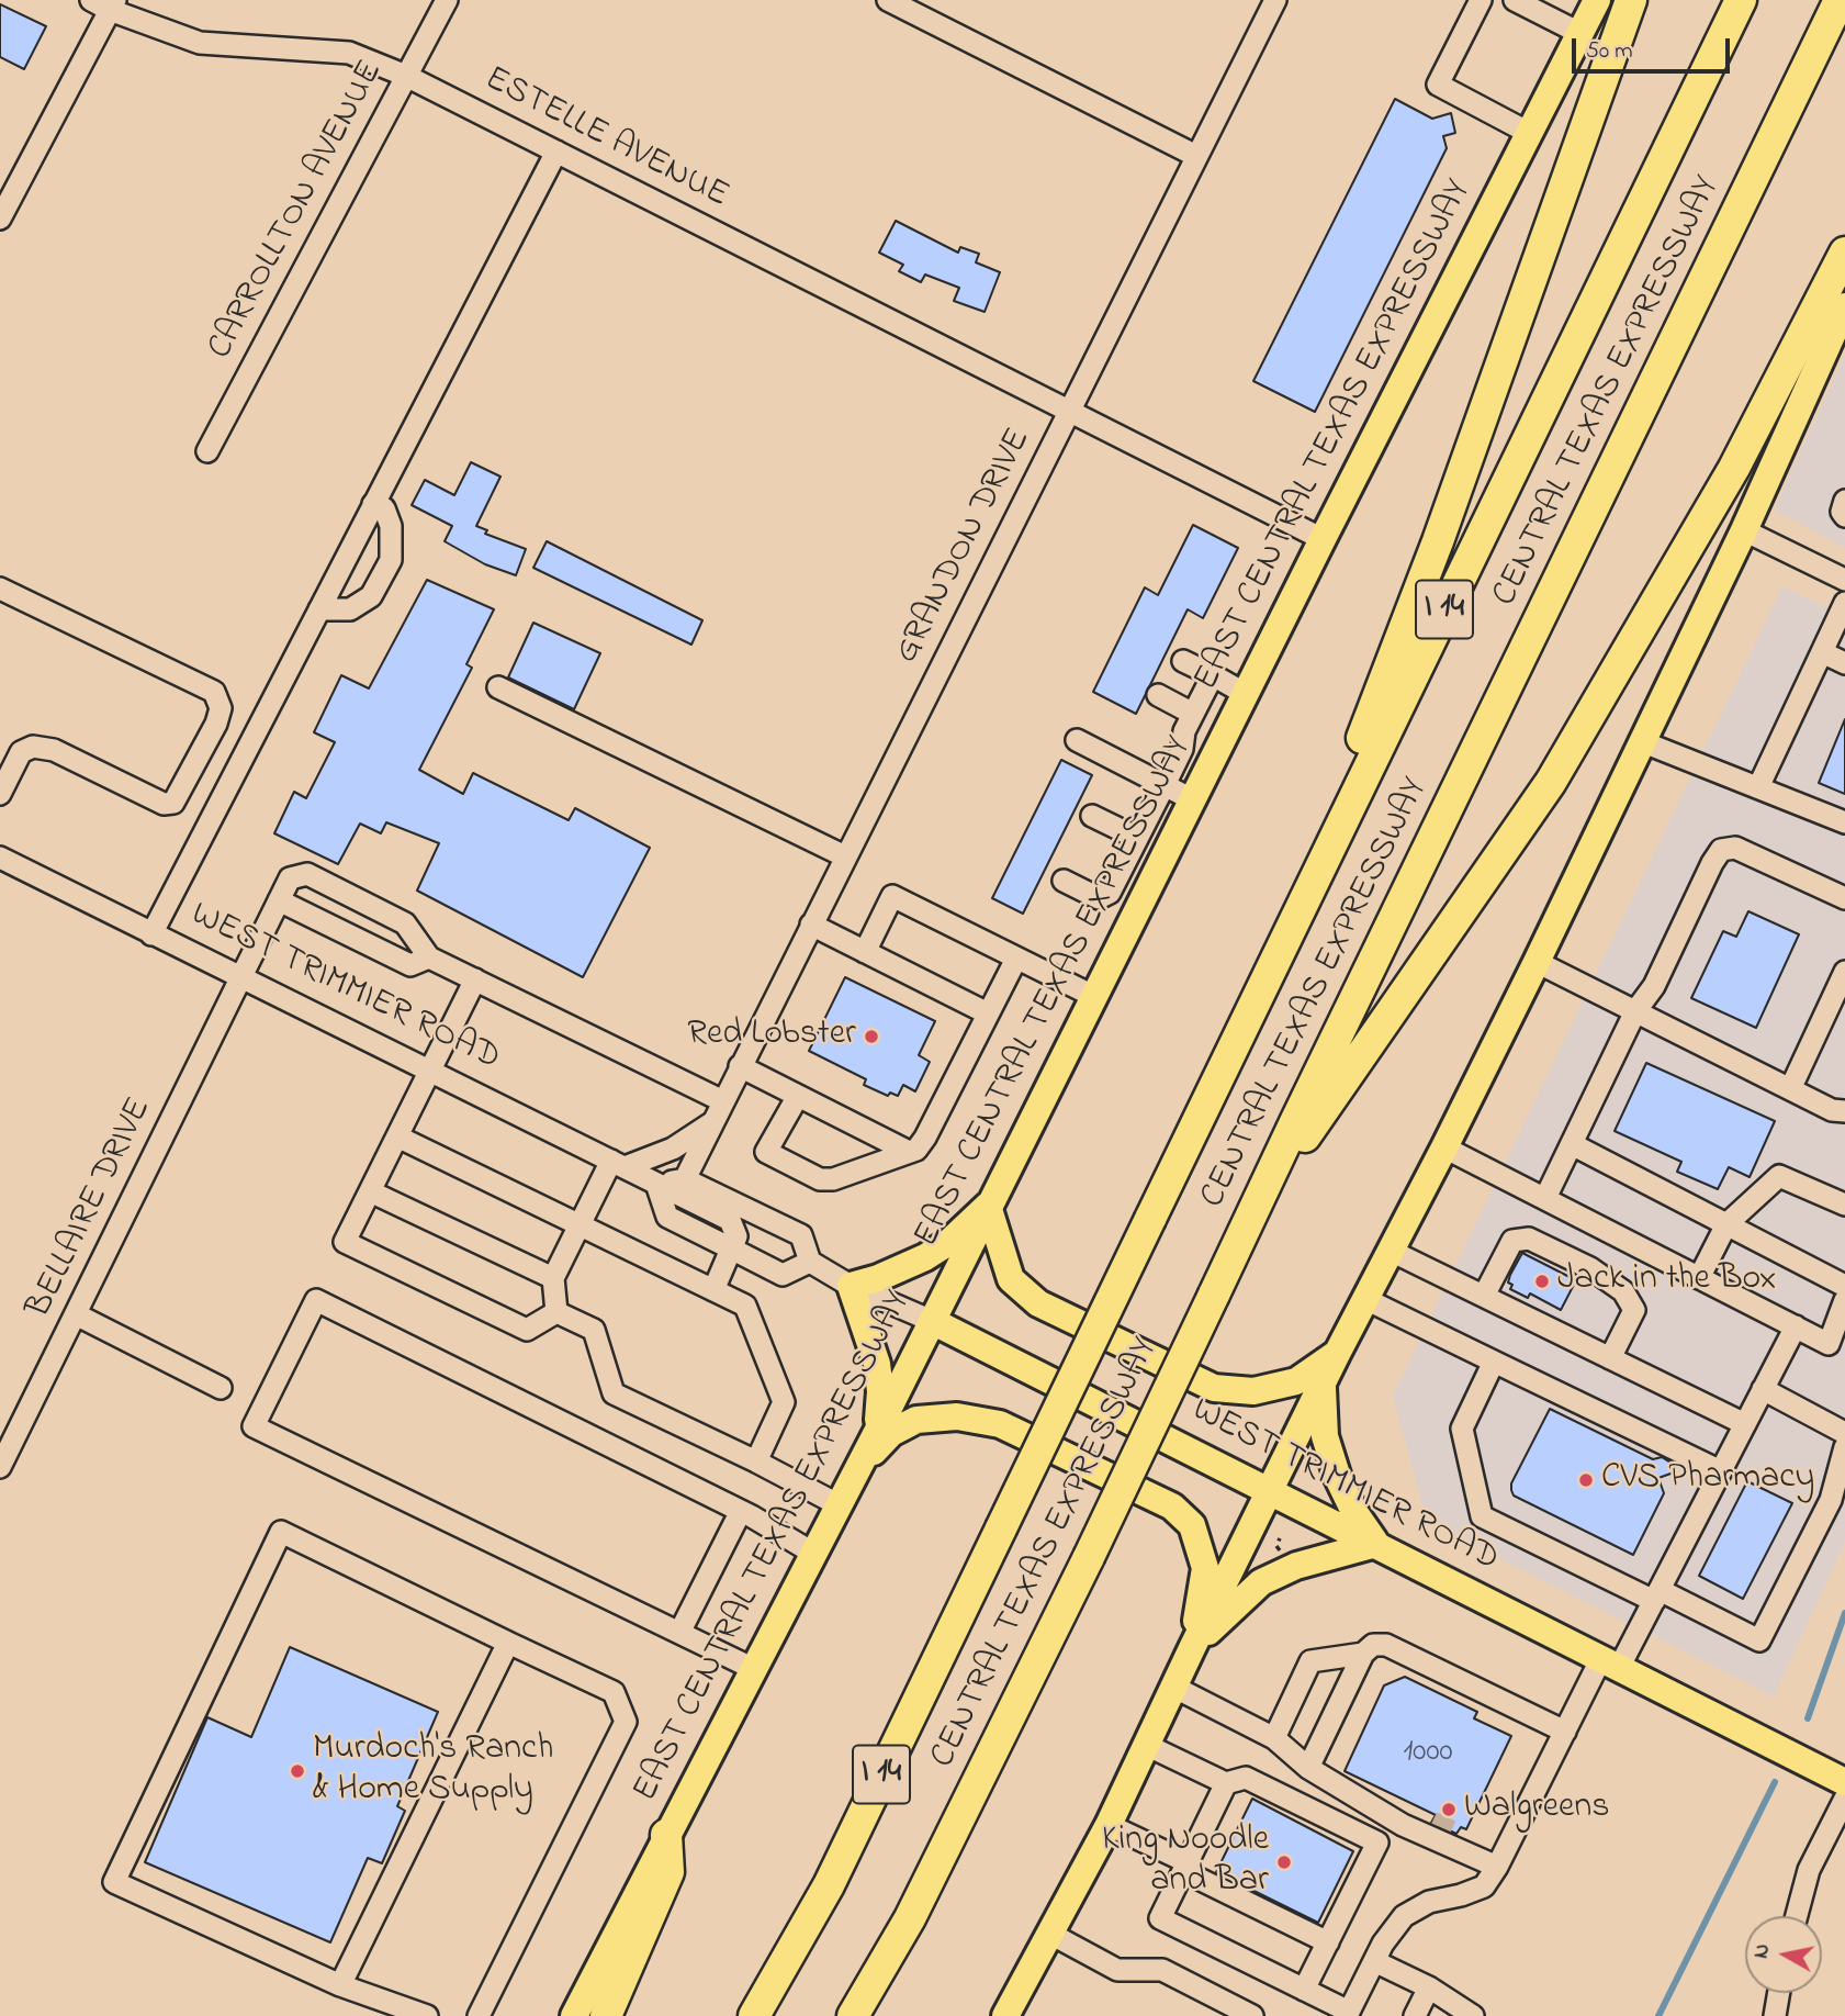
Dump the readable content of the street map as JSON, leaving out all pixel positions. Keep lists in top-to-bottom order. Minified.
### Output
{"streets":{"highway":["CENTRAL TEXAS EXPRESSWAY","I 14"],"main road":["EAST CENTRAL TEXAS EXPRESSWAY","WEST TRIMMIER ROAD"],"street":["ESTELLE AVENUE","CARROLLTON AVENUE","GRANDON DRIVE","BELLAIRE DRIVE"]},"crossings":[["ESTELLE AVENUE","CARROLLTON AVENUE"],["ESTELLE AVENUE","EAST CENTRAL TEXAS EXPRESSWAY"],["ESTELLE AVENUE","GRANDON DRIVE"],["EAST CENTRAL TEXAS EXPRESSWAY","WEST TRIMMIER ROAD"],["GRANDON DRIVE","WEST TRIMMIER ROAD"],["WEST TRIMMIER ROAD","BELLAIRE DRIVE"]],"places":["Red Lobster","Jack in the Box","CVS Pharmacy","Murdoch's Ranch & Home Supply","Walgreens","King Noodle and Bar"],"house_numbers":["1000"],"scale_bar":"50 m","north":"left"}
